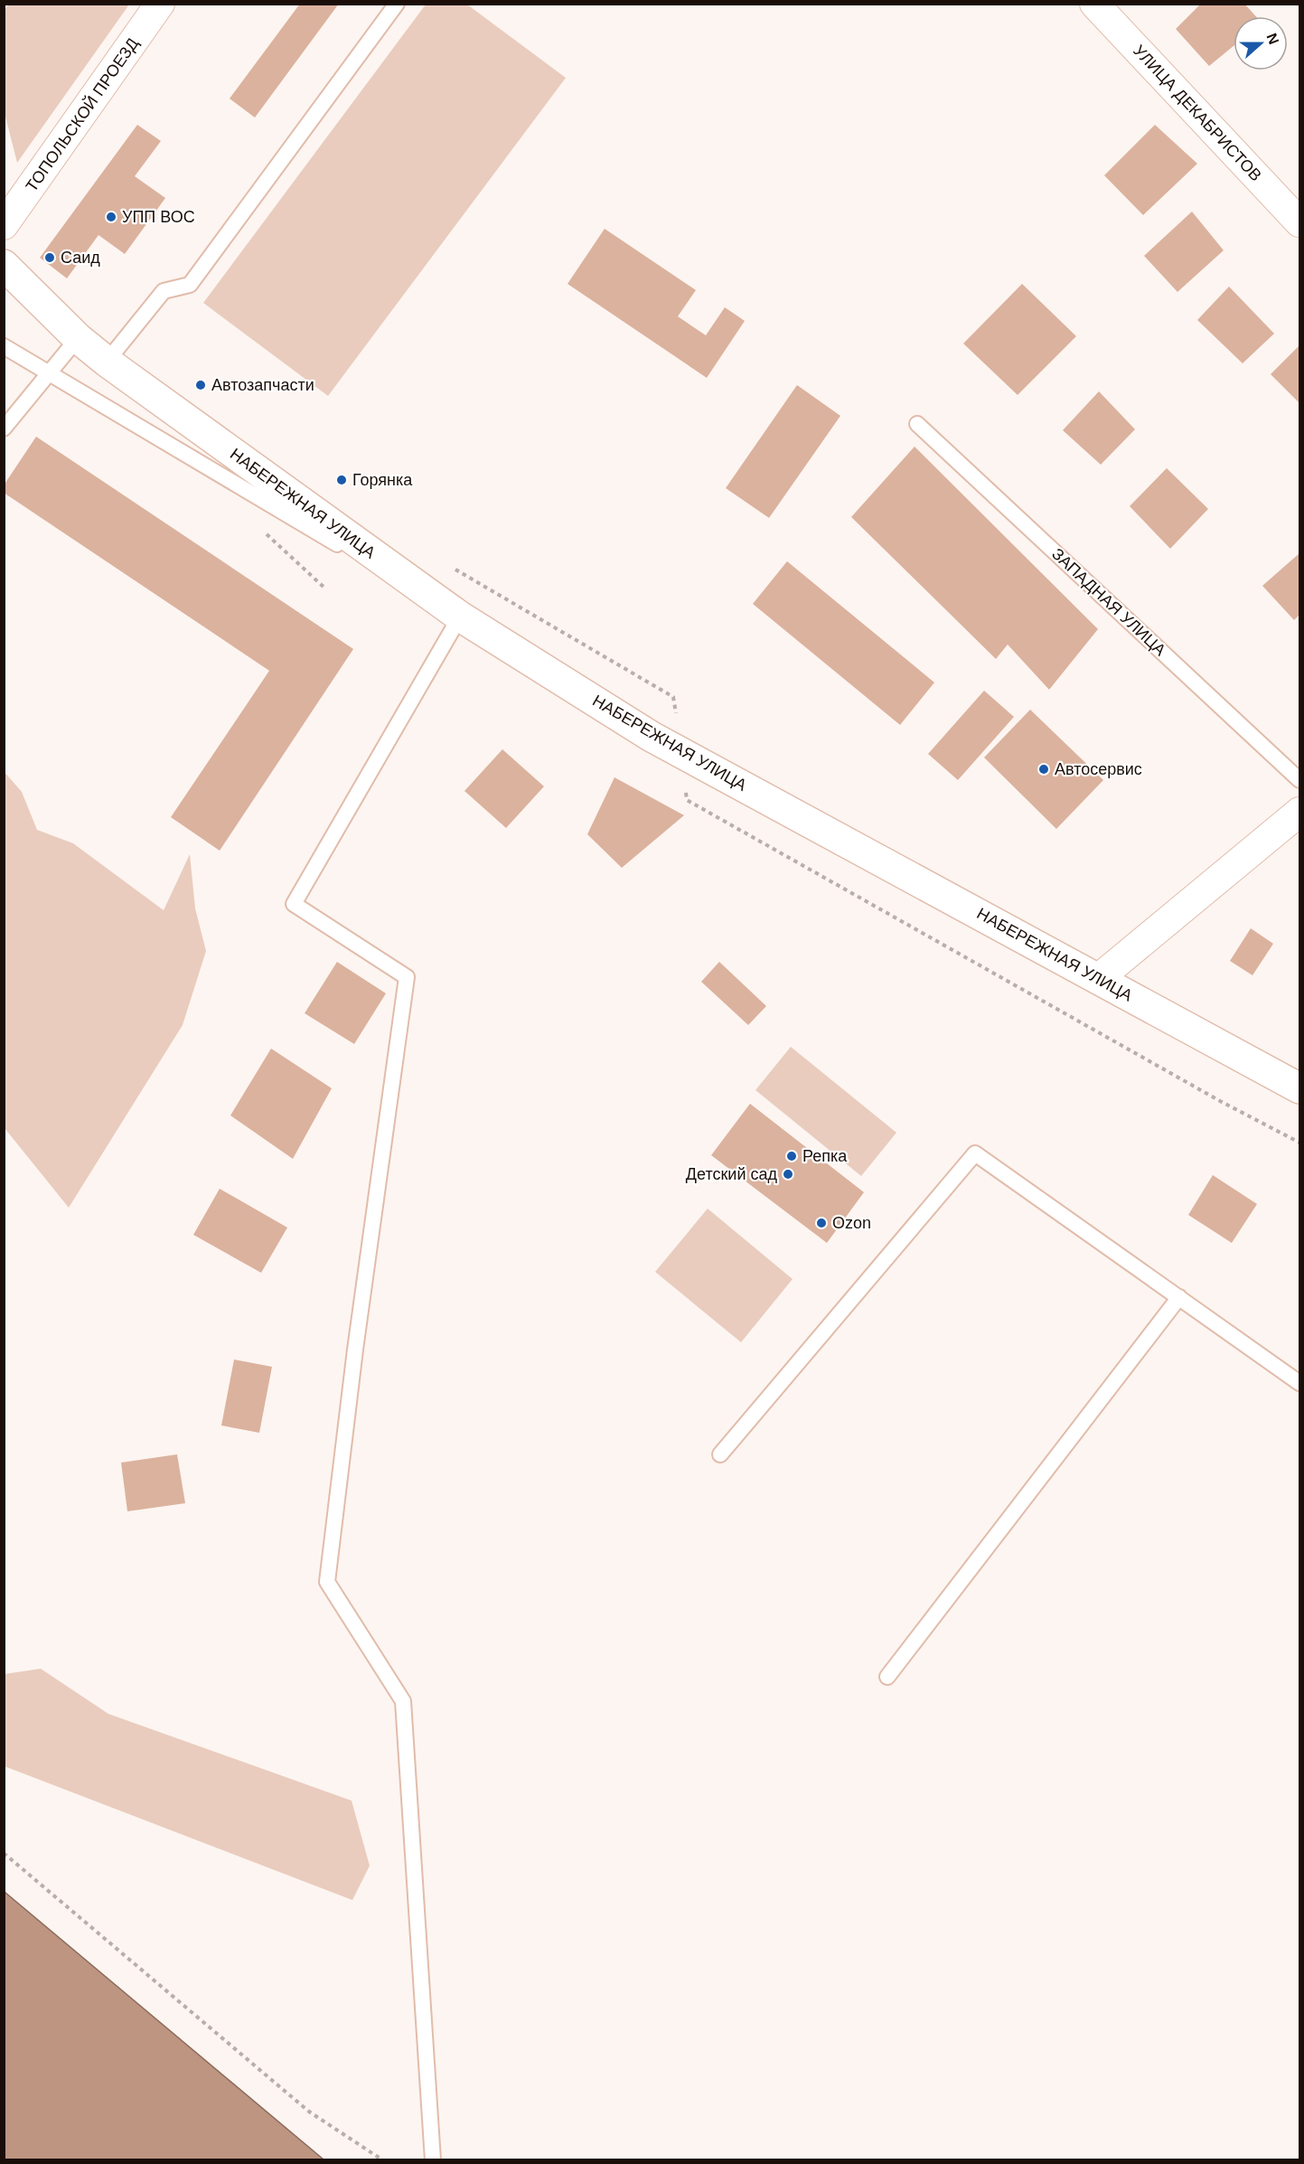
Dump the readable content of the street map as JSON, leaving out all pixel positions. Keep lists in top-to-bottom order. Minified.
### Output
{"streets":{"main road":["НАБЕРЕЖНАЯ УЛИЦА"],"street":["УЛИЦА ДЕКАБРИСТОВ","ТОПОЛЬСКОЙ ПРОЕЗД"],"lane":["ЗАПАДНАЯ УЛИЦА"]},"places":["УПП ВОС","Саид","Автозапчасти","Горянка","Автосервис","Репка","Детский сад","Ozon"],"north":"right"}
